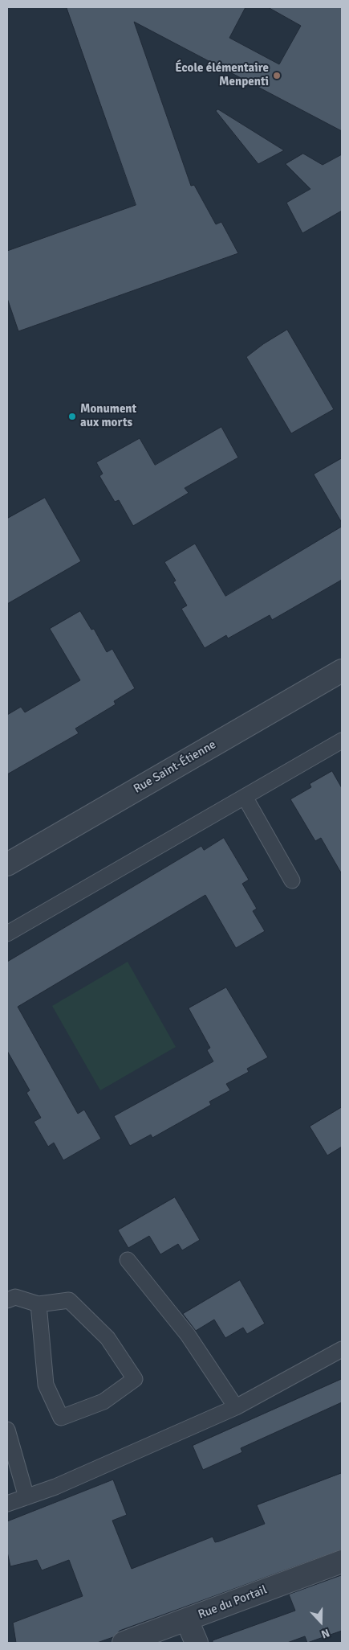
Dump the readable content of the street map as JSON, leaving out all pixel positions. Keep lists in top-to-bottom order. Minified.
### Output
{"streets":{"street":["Rue Saint-Étienne","Rue du Portail"]},"places":["École élémentaire Menpenti","Monument aux morts"],"north":"bottom"}
